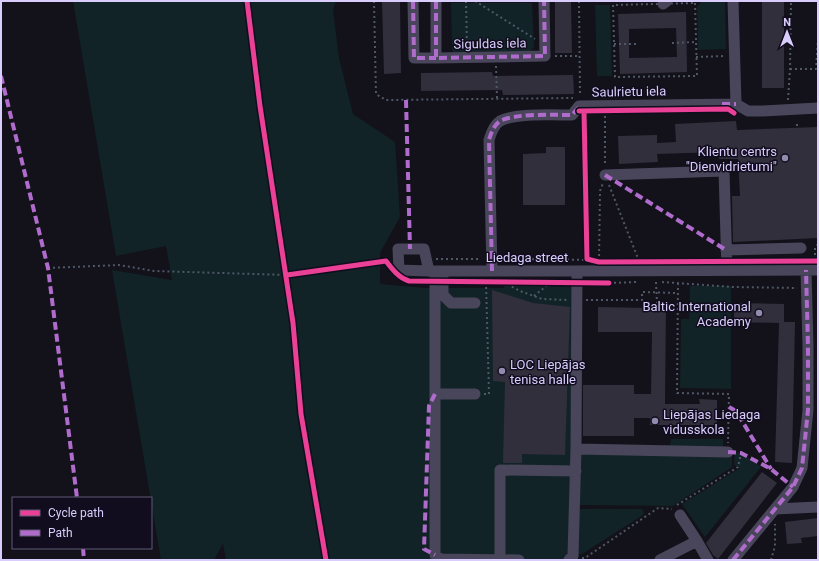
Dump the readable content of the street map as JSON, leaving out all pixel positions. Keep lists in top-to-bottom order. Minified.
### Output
{"streets":{"street":["Siguldas iela","Saulrietu iela","Liedaga street"]},"crossings":[["Saulrietu iela","Liedaga street"]],"places":["Klientu centrs \"Dienvidrietumi\"","Baltic International Academy","LOC Liepājas tenisa halle","Liepājas Liedaga vidusskola"],"legend":["Cycle path","Path"],"north":"top"}
